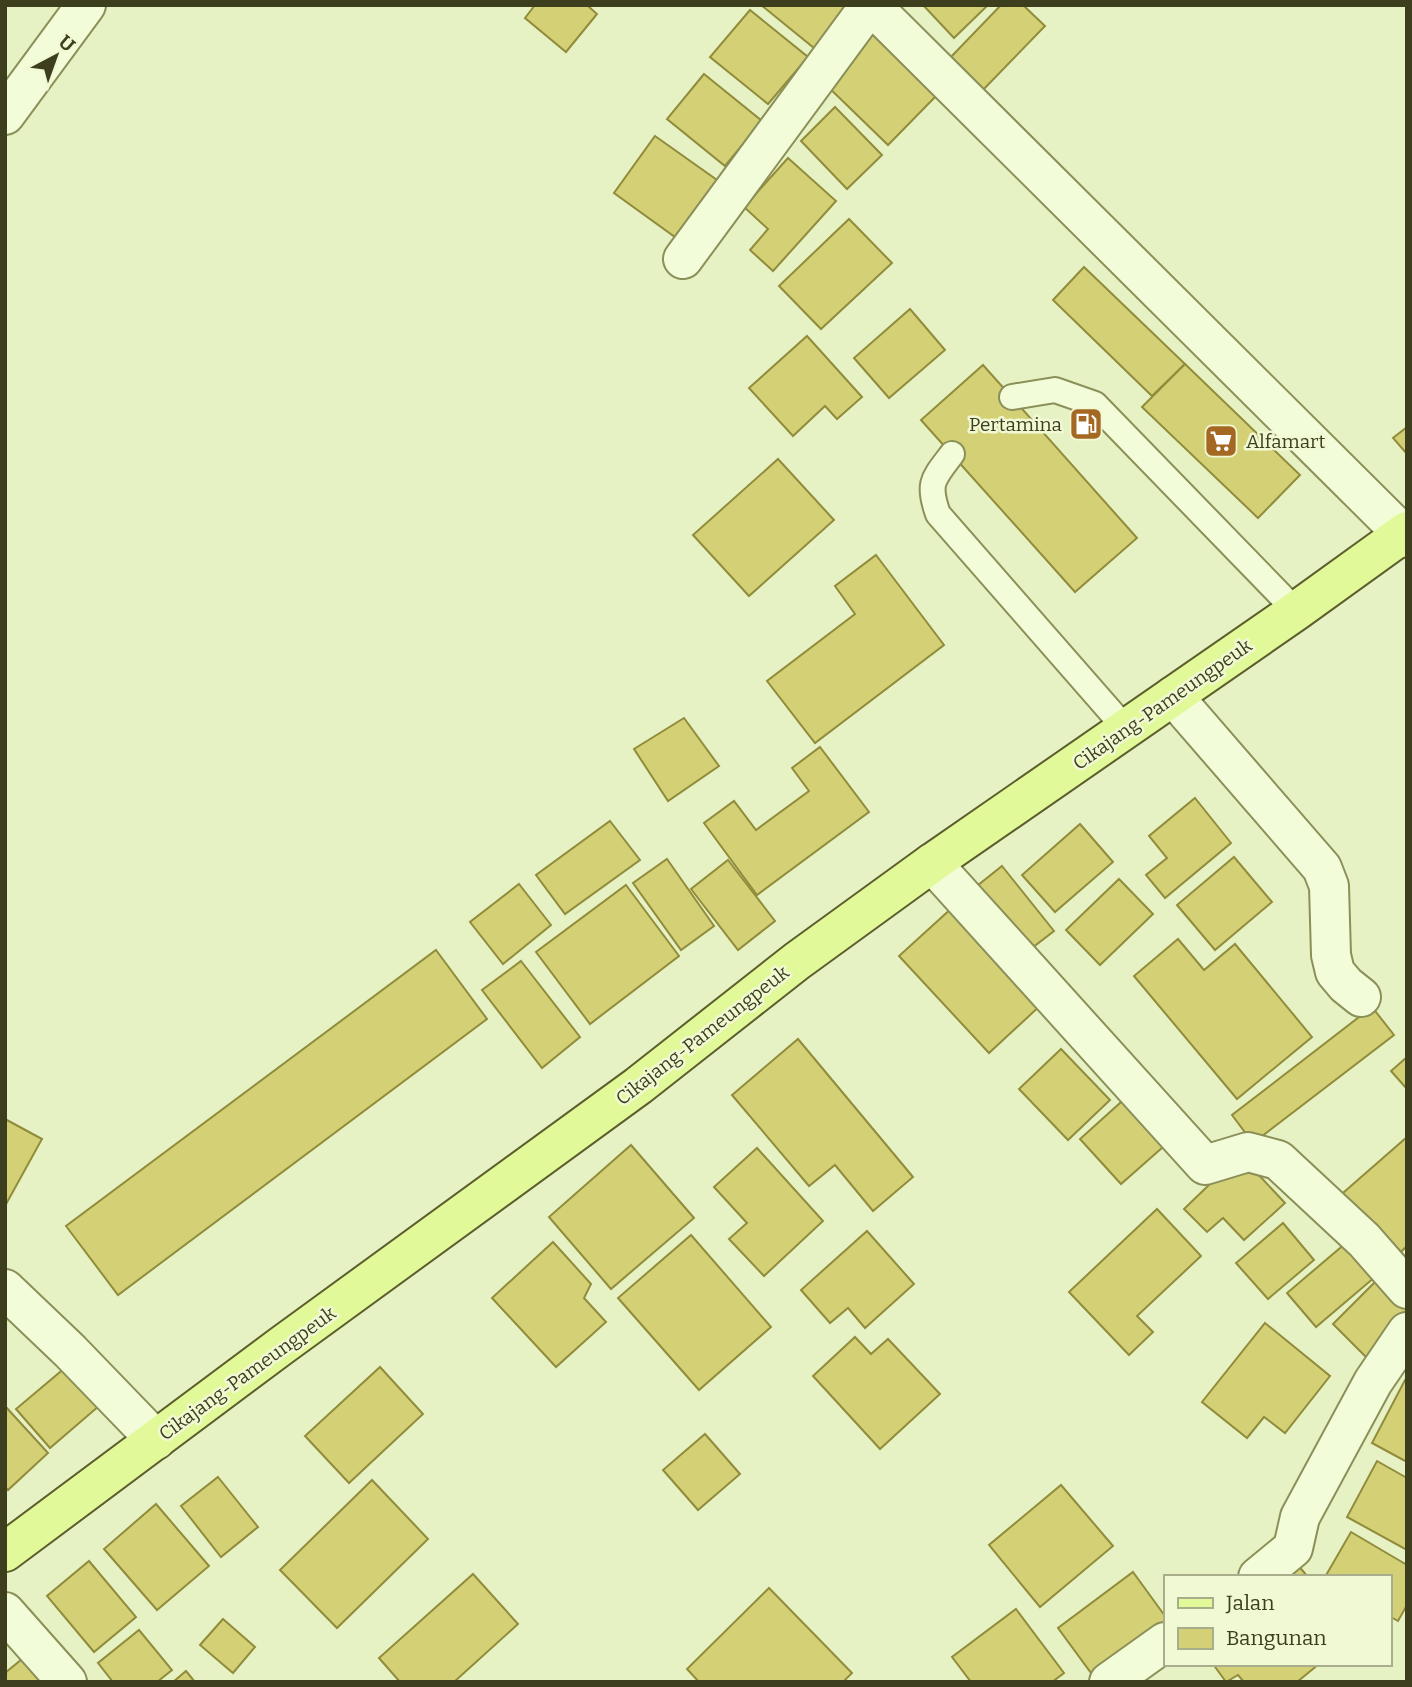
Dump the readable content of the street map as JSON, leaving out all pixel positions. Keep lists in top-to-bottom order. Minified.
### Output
{"streets":{"main road":["Cikajang-Pameungpeuk"]},"places":{"fuel station":["Pertamina"],"supermarket":["Alfamart"]},"legend":["Jalan","Bangunan"],"north":"top right"}
